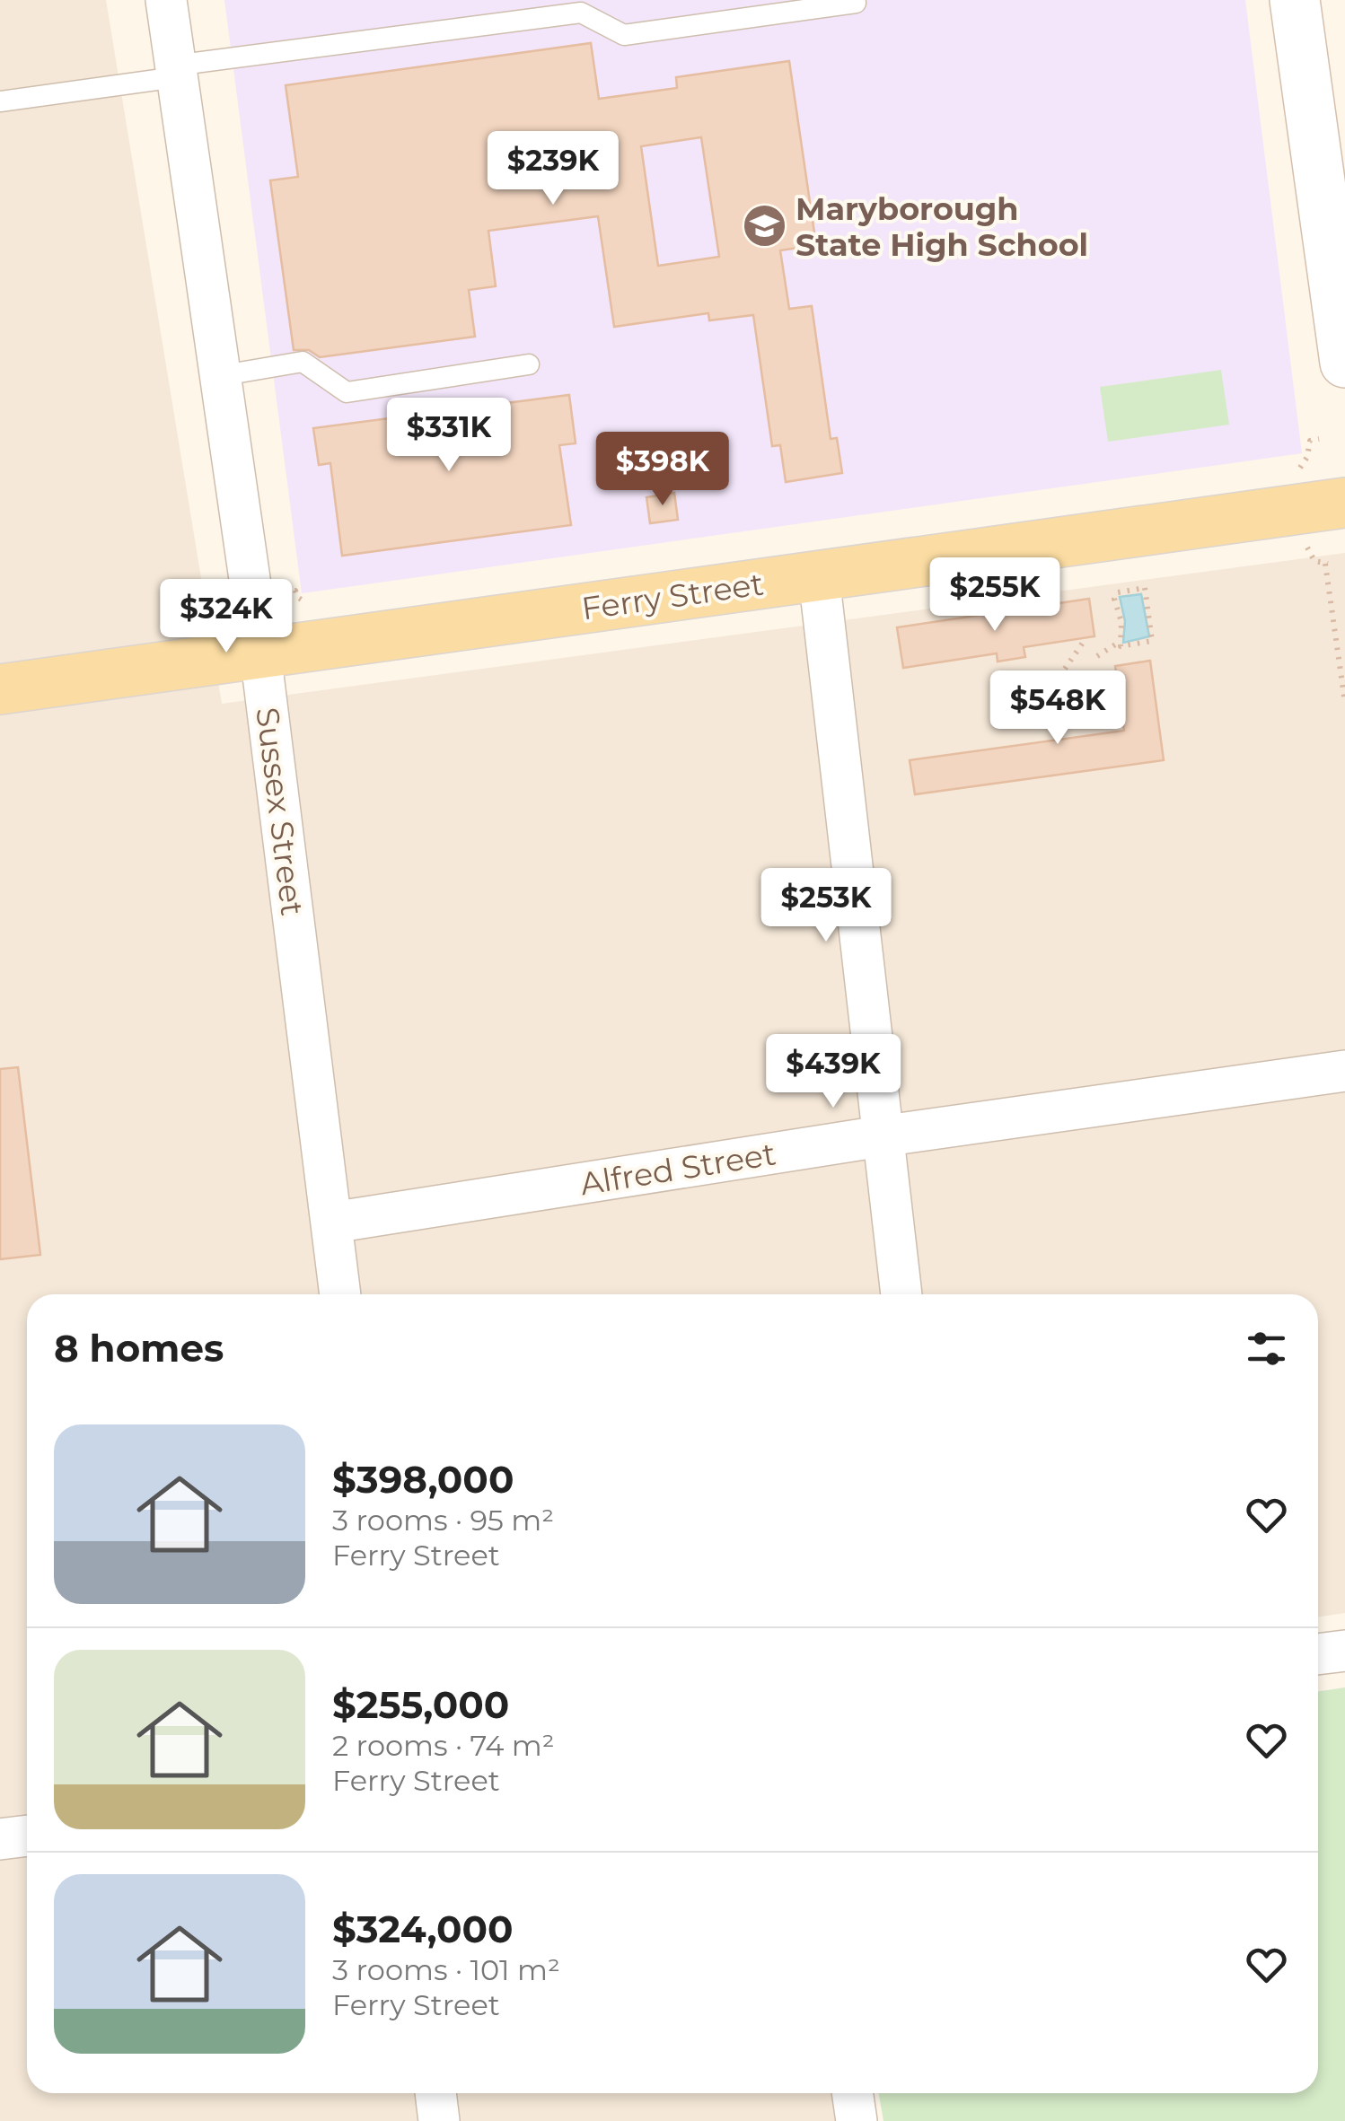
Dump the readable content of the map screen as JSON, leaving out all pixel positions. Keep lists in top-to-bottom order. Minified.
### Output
{"streets":{"main road":["Ferry Street"],"street":["Sussex Street","Alfred Street"]},"crossings":[["Ferry Street","Sussex Street"],["Sussex Street","Alfred Street"]],"places":{"school or university":["Maryborough State High School"]},"page":{"price":["$239K","$331K","$398K","$255K","$324K","$548K","$253K","$439K"],"heading":"8 homes","list":[{"name":"$398,000","note":"3 rooms · 95 m² · Ferry Street"},{"name":"$255,000","note":"2 rooms · 74 m² · Ferry Street"},{"name":"$324,000","note":"3 rooms · 101 m² · Ferry Street"}]}}
